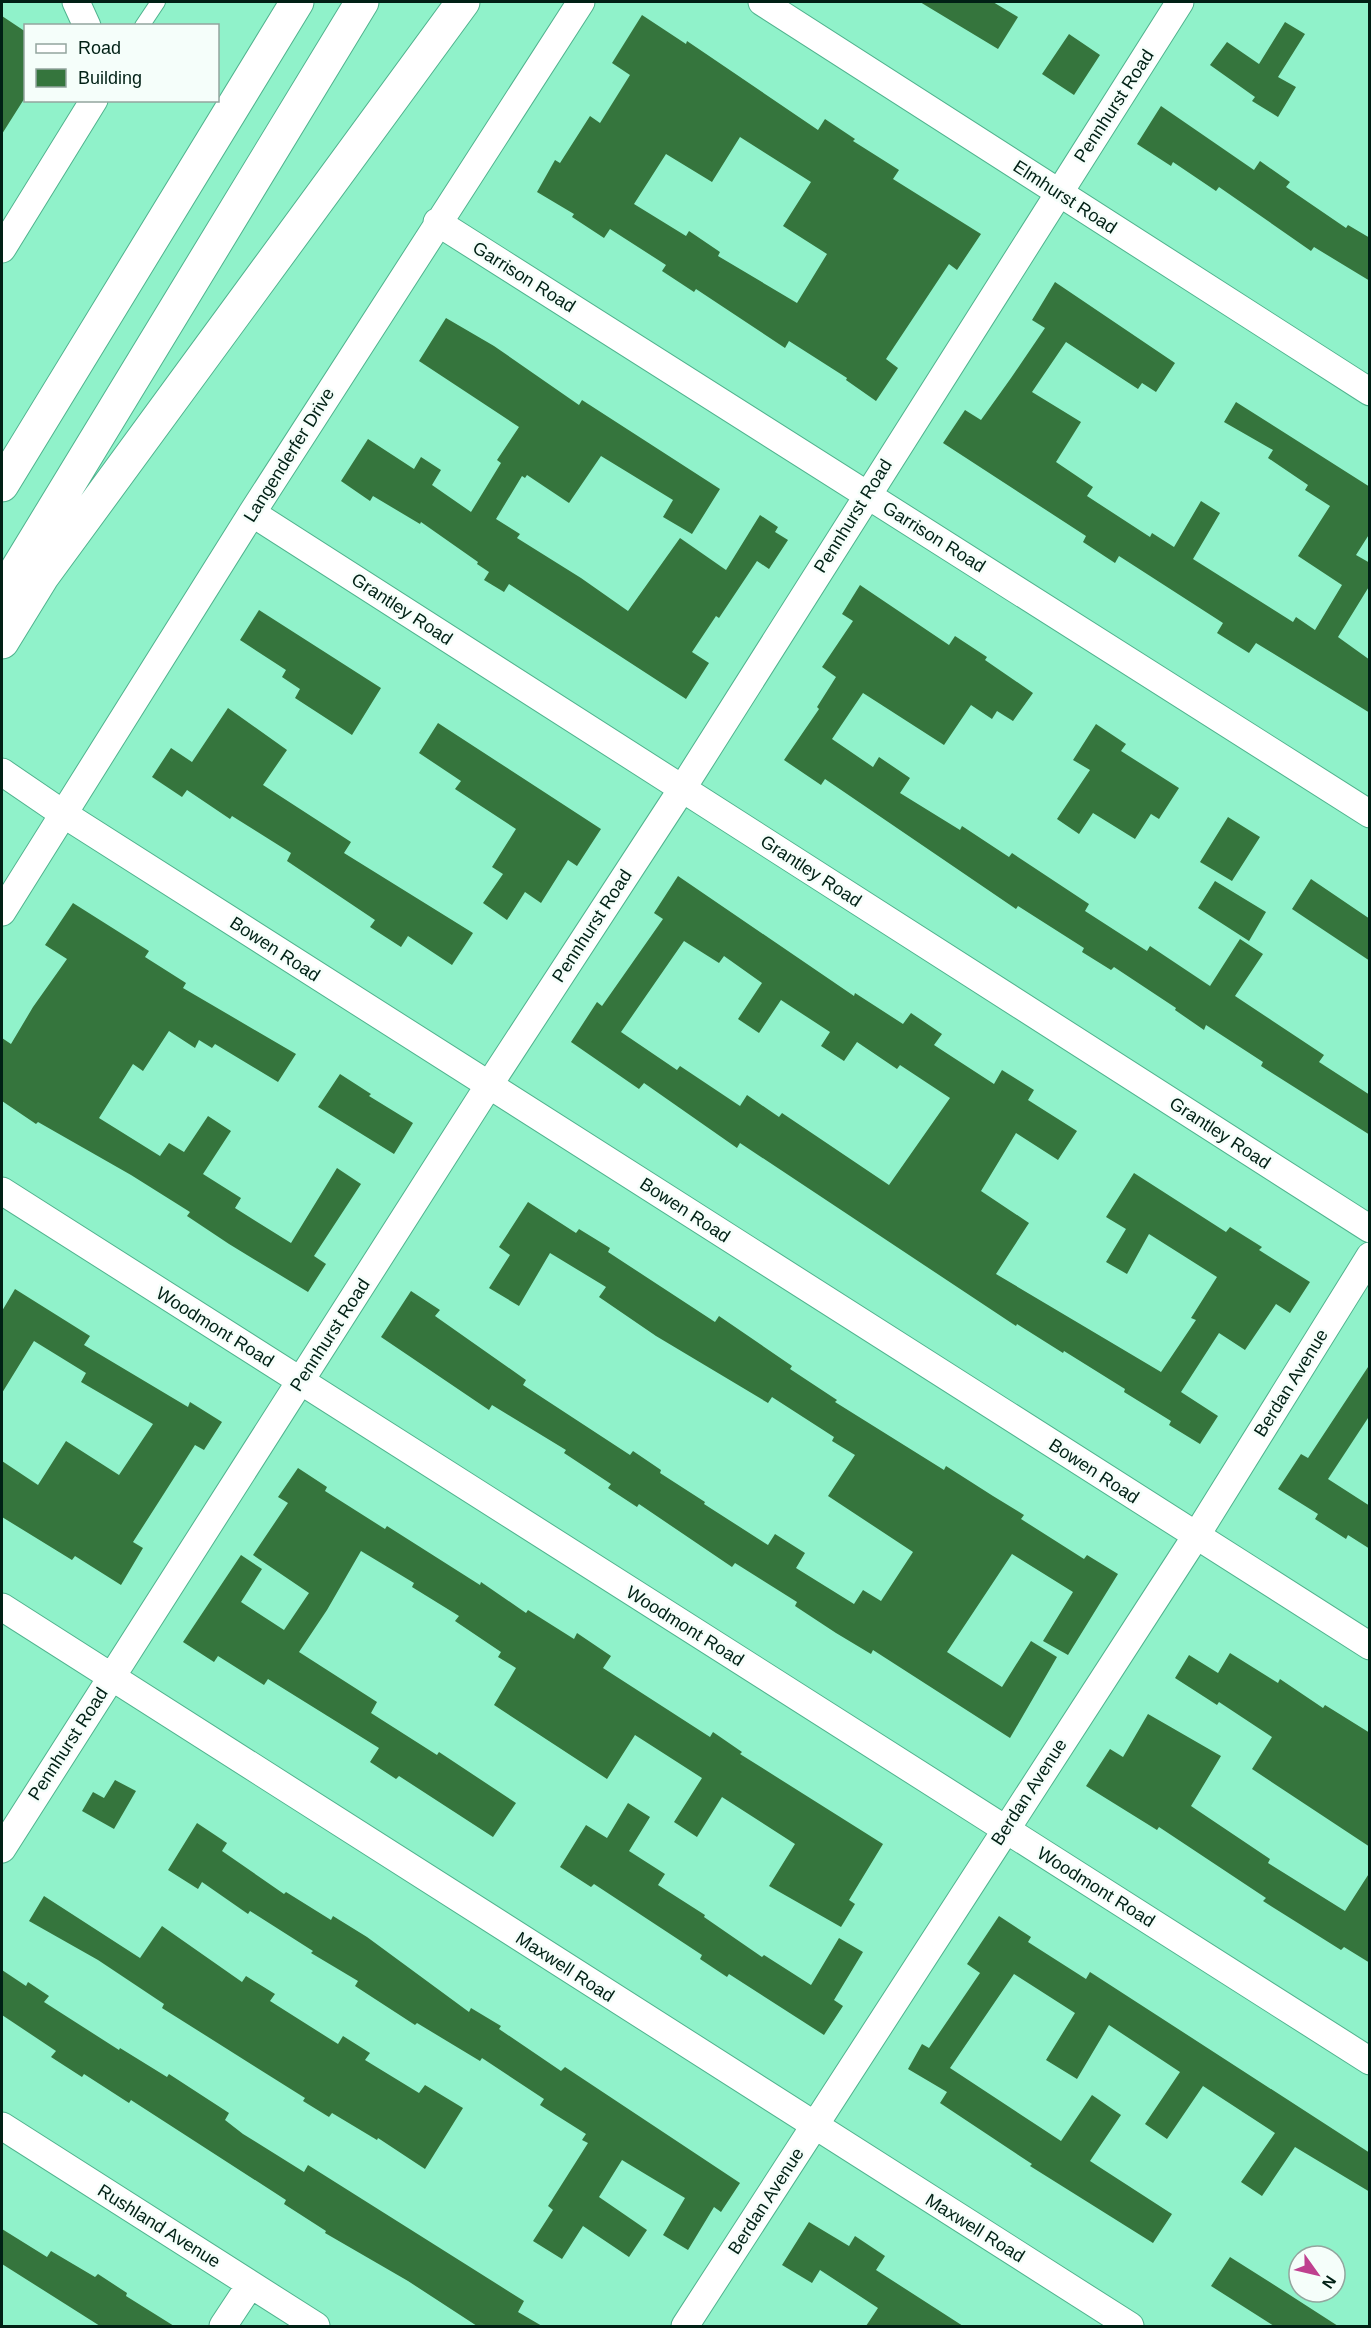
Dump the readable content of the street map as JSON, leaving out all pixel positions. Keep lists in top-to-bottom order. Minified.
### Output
{"streets":{"street":["Pennhurst Road","Elmhurst Road","Garrison Road","Langenderfer Drive","Grantley Road","Bowen Road","Woodmont Road","Berdan Avenue","Maxwell Road","Rushland Avenue"]},"crossings":[["Pennhurst Road","Elmhurst Road"],["Pennhurst Road","Garrison Road"],["Pennhurst Road","Grantley Road"],["Pennhurst Road","Bowen Road"],["Pennhurst Road","Woodmont Road"],["Pennhurst Road","Maxwell Road"],["Garrison Road","Langenderfer Drive"],["Langenderfer Drive","Grantley Road"],["Langenderfer Drive","Bowen Road"],["Bowen Road","Berdan Avenue"],["Woodmont Road","Berdan Avenue"],["Berdan Avenue","Maxwell Road"]],"legend":["Road","Building"],"north":"bottom right"}
